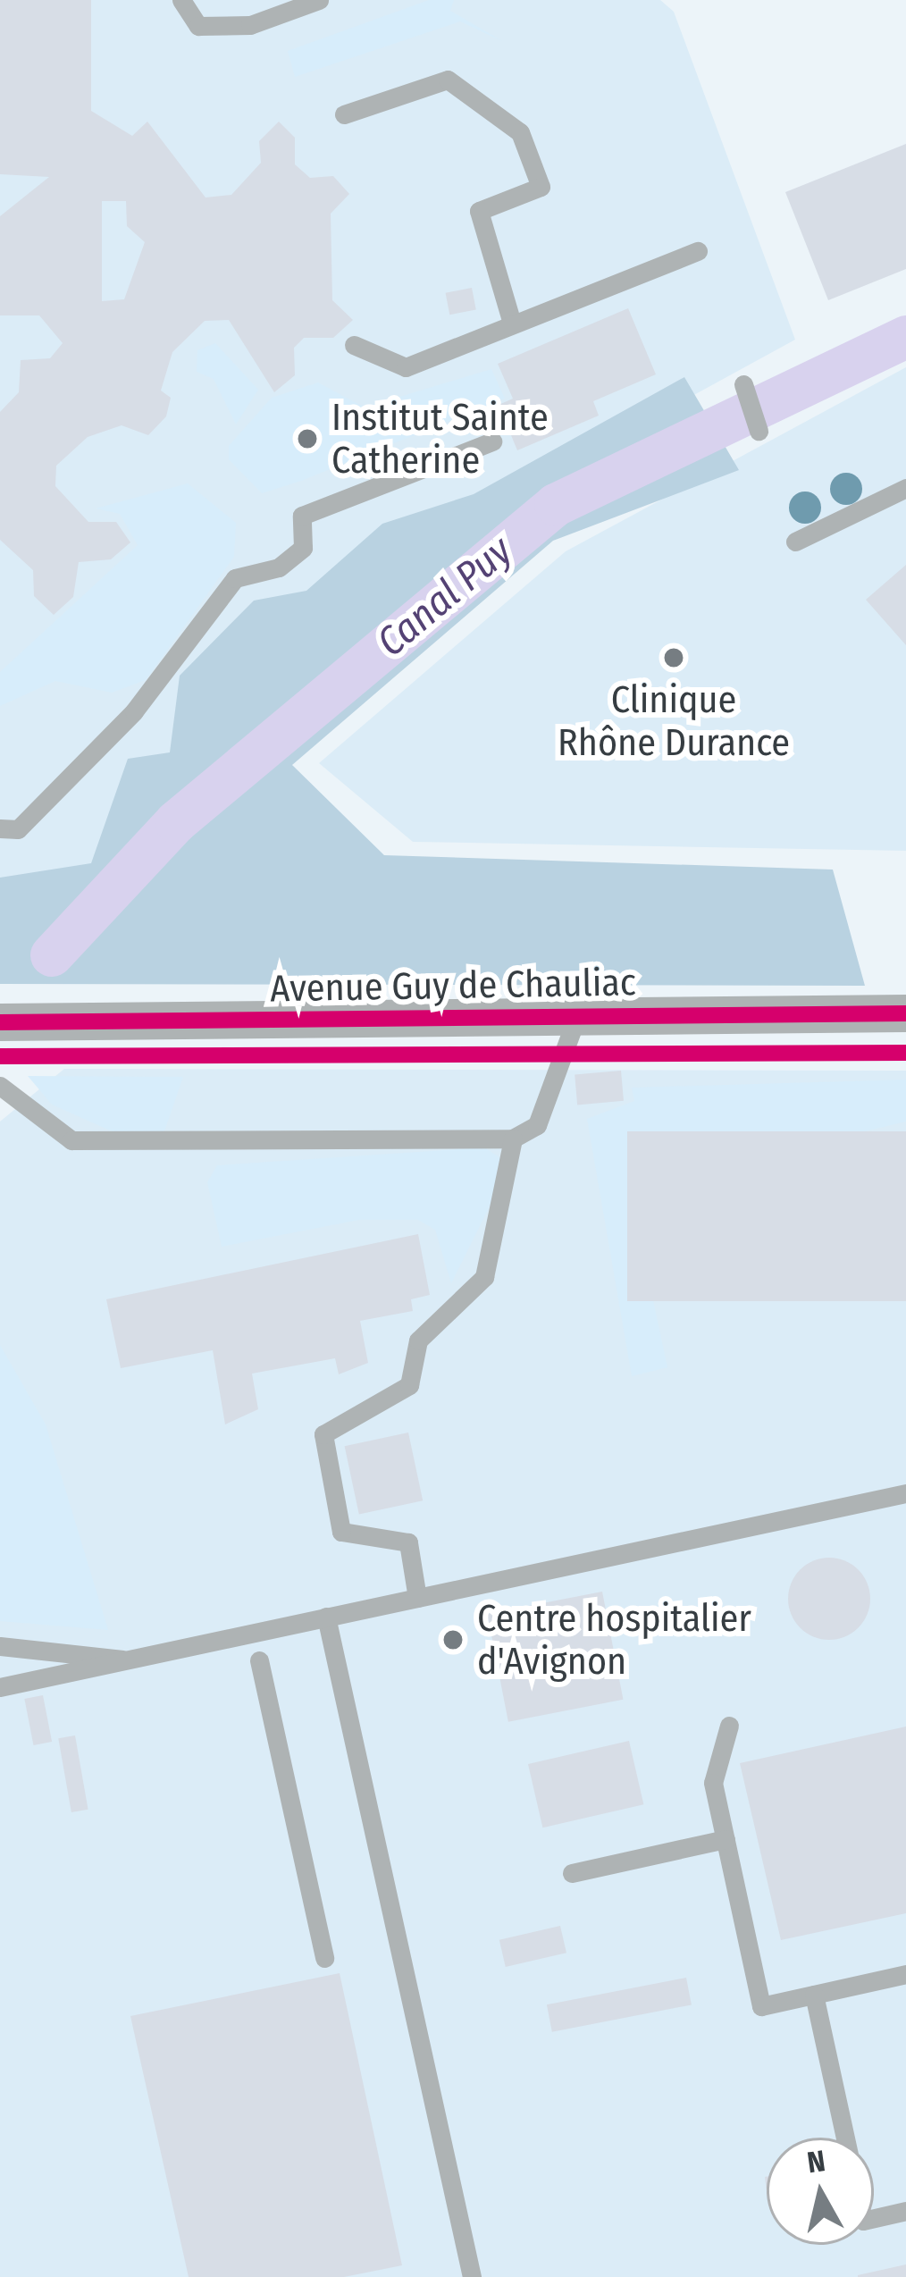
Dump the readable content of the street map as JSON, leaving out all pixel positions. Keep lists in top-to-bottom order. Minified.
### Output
{"streets":{"street":["Avenue Guy de Chauliac"]},"water":["Canal Puy"],"places":["Institut Sainte Catherine","Clinique Rhône Durance","Centre hospitalier d'Avignon"],"north":"top"}
